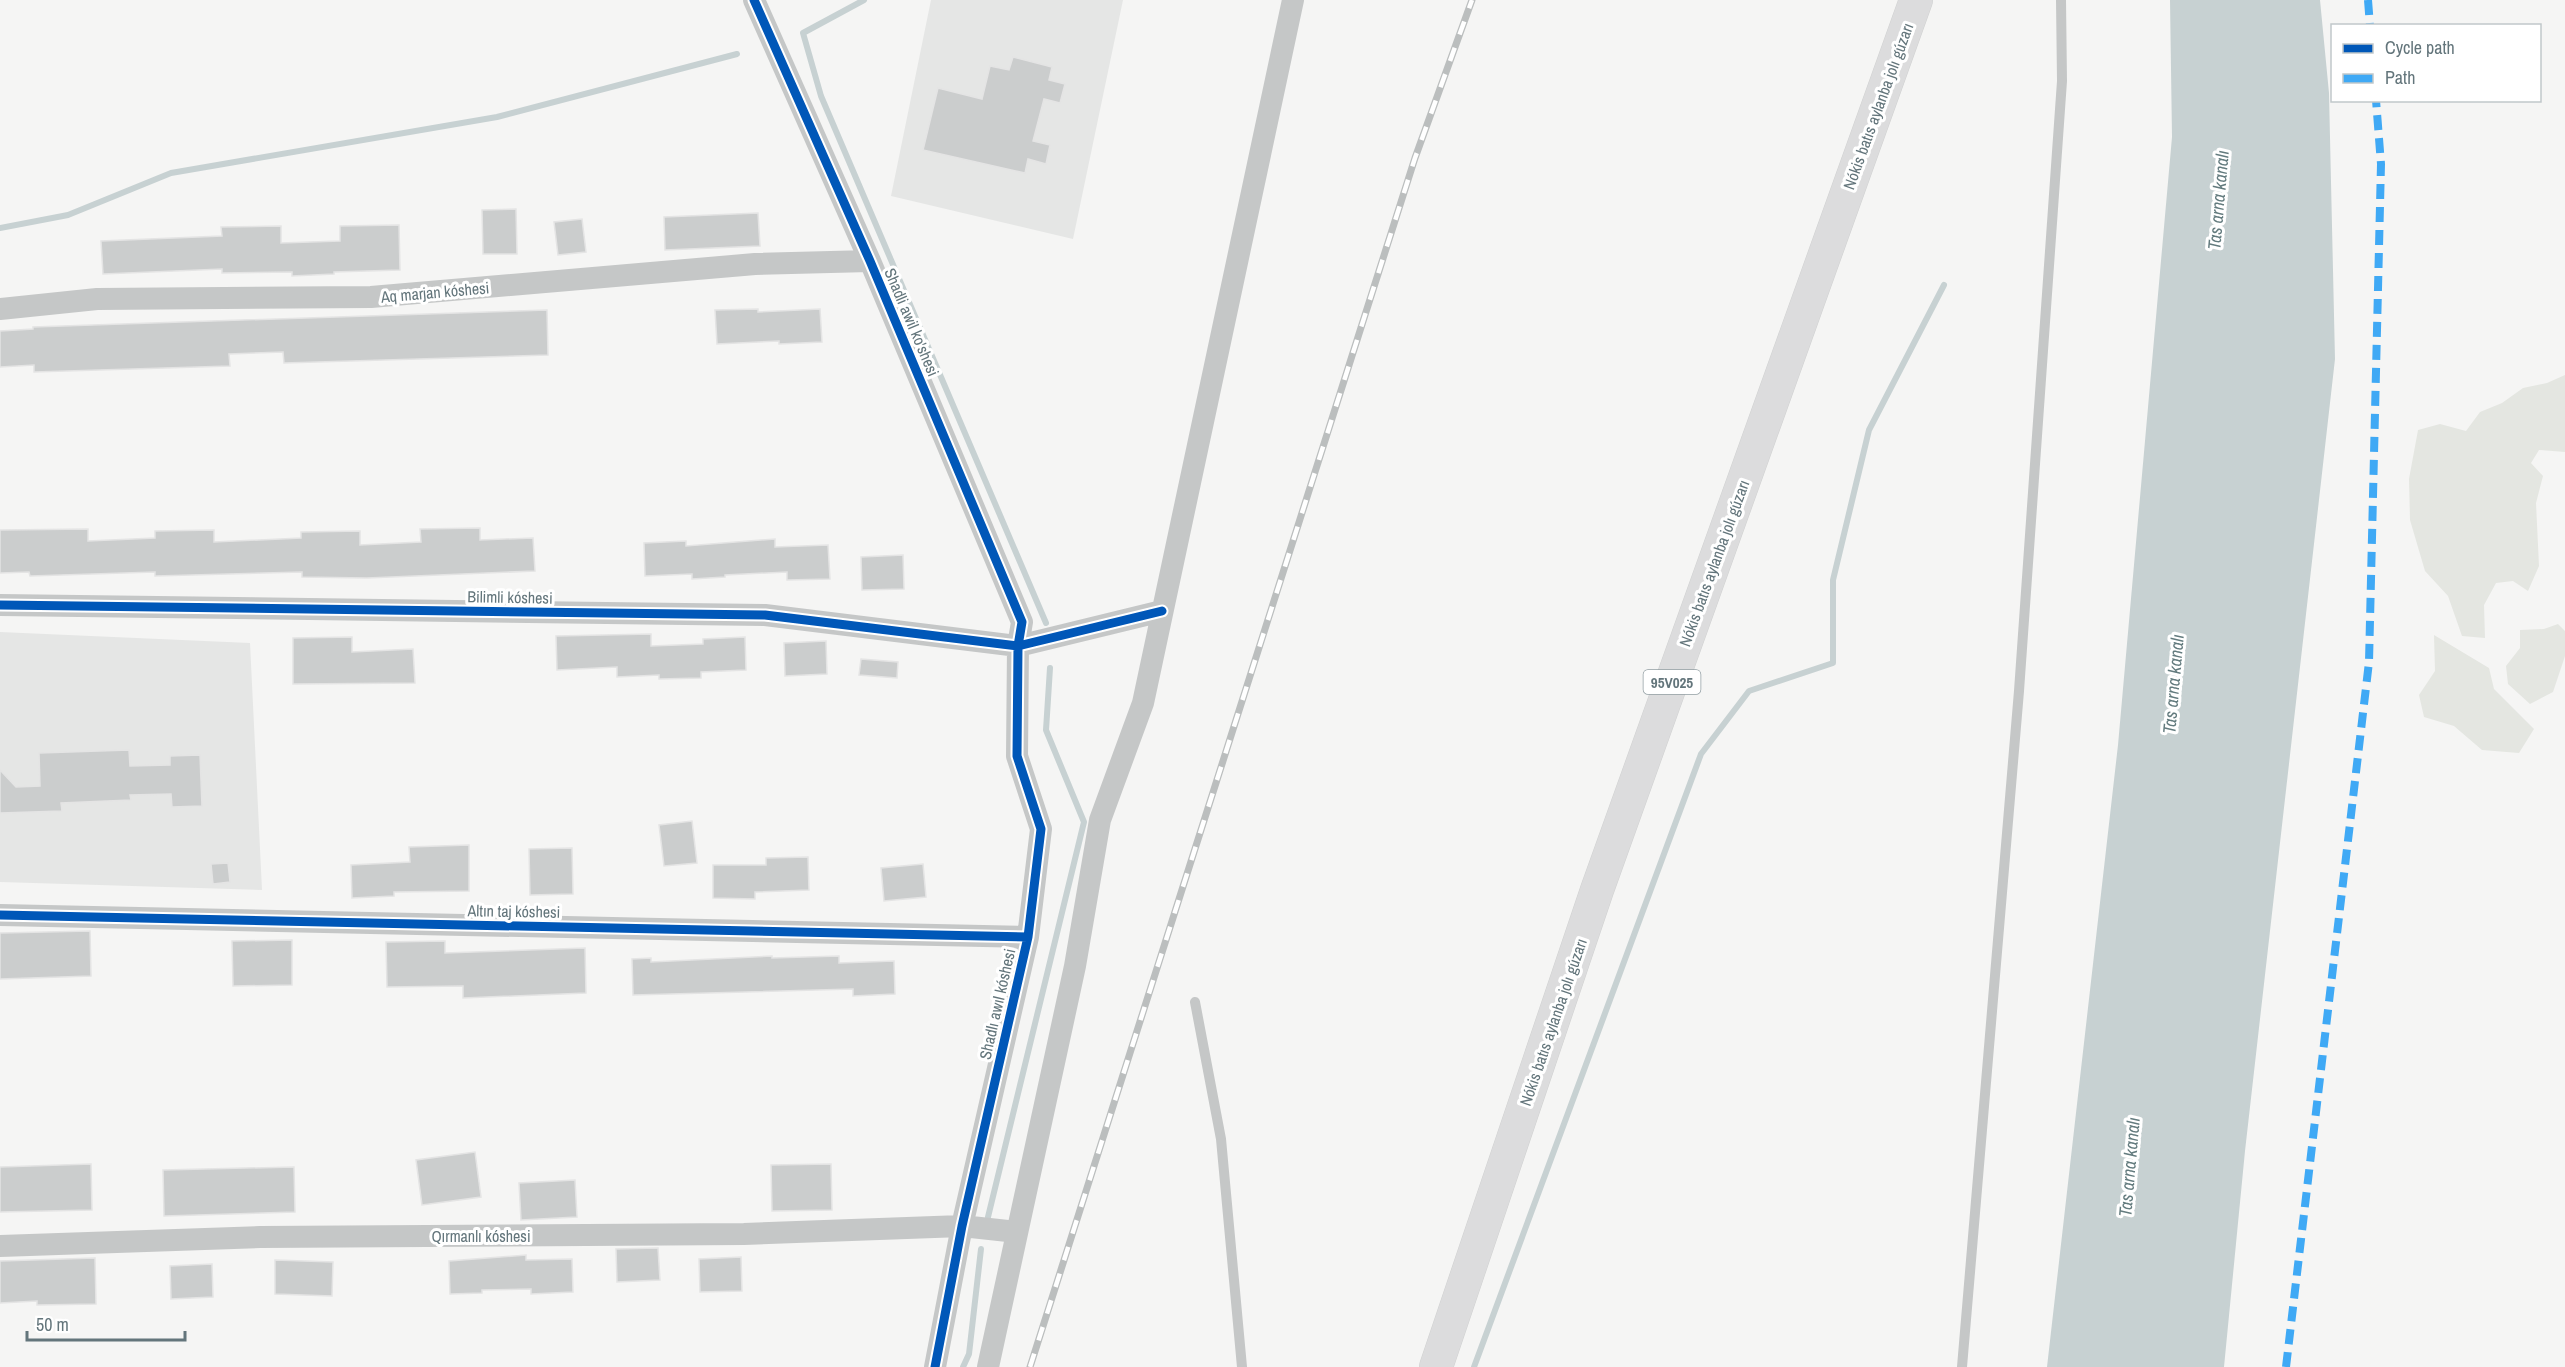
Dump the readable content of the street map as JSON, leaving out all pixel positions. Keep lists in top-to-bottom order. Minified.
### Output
{"streets":{"main road":["Nókis batıs aylanba jolı gúzarı","95V025"],"street":["Aq marjan kóshesi","Shadli awil ko'shesi","Bilimli kóshesi","Altın taj kóshesi","Shadlı awıl kóshesi","Qırmanlı kóshesi"]},"crossings":[["Aq marjan kóshesi","Shadli awil ko'shesi"],["Shadli awil ko'shesi","Bilimli kóshesi"],["Shadli awil ko'shesi","Shadlı awıl kóshesi"],["Bilimli kóshesi","Shadlı awıl kóshesi"],["Altın taj kóshesi","Shadlı awıl kóshesi"],["Shadlı awıl kóshesi","Qırmanlı kóshesi"]],"water":["Tas arna kanalı"],"legend":["Cycle path","Path"],"scale_bar":"50 m"}
